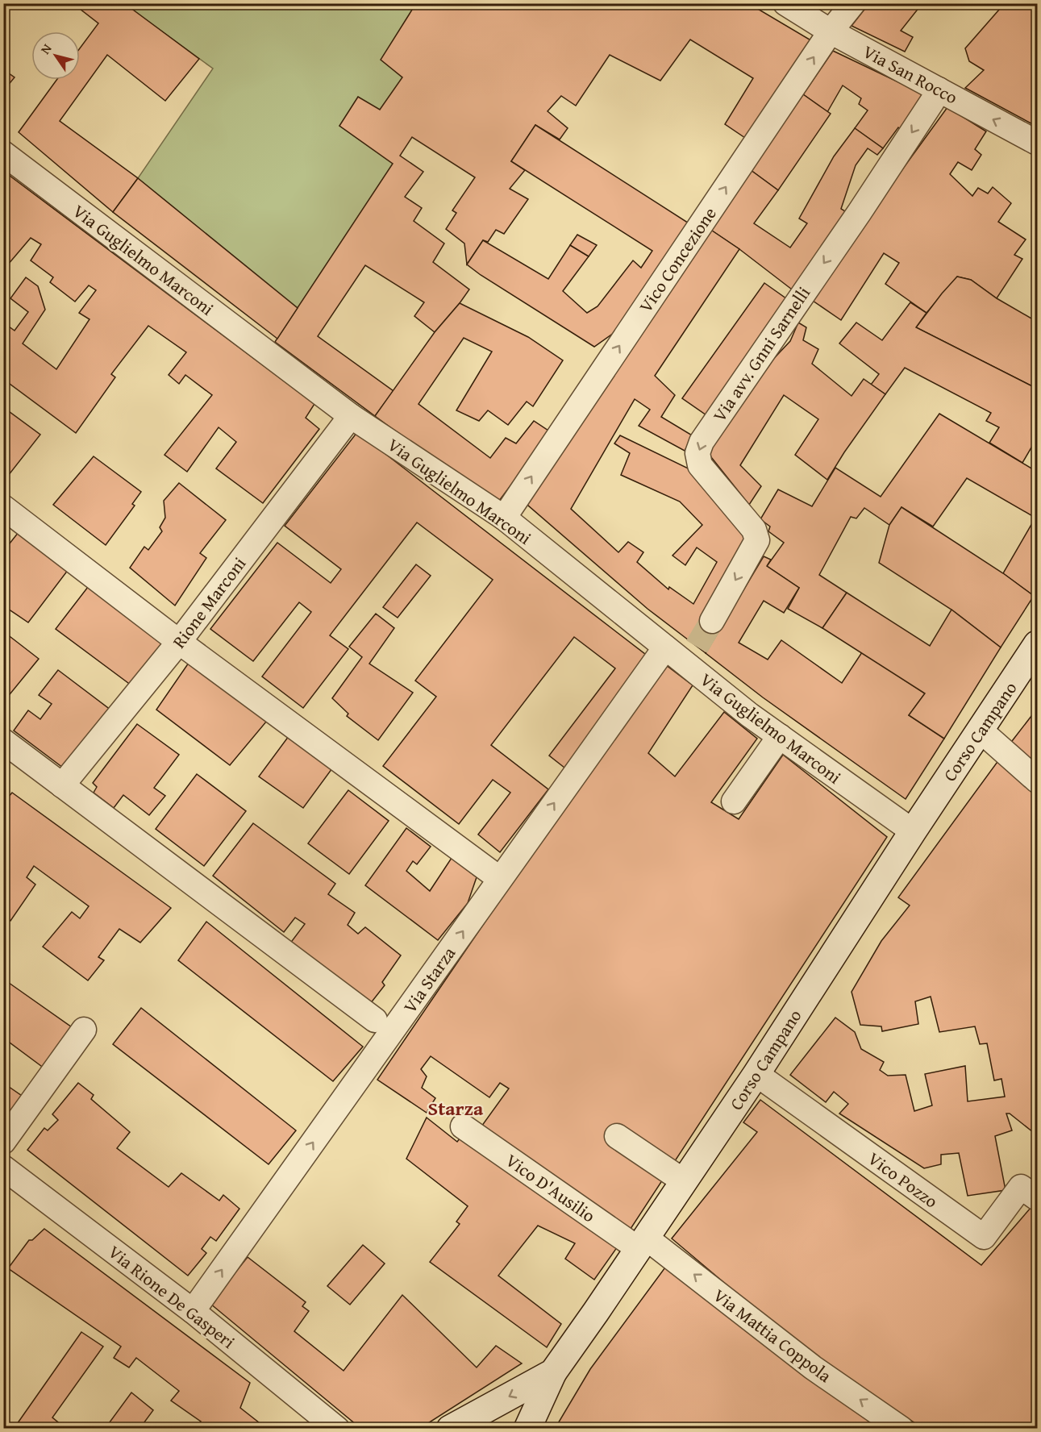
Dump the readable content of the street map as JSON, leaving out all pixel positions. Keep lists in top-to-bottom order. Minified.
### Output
{"streets":{"main road":["Corso Campano"],"street":["Via San Rocco","Via Guglielmo Marconi","Vico Concezione","Via avv. Gnni Sarnelli","Rione Marconi","Via Starza","Vico Pozzo","Vico D'Ausilio","Via Rione De Gasperi","Via Mattia Coppola"]},"crossings":[["Via San Rocco","Vico Concezione"],["Via San Rocco","Via avv. Gnni Sarnelli"],["Via Guglielmo Marconi","Vico Concezione"],["Via Guglielmo Marconi","Rione Marconi"],["Via Guglielmo Marconi","Corso Campano"],["Via Guglielmo Marconi","Via Starza"],["Corso Campano","Vico Pozzo"],["Corso Campano","Vico D'Ausilio"],["Corso Campano","Via Mattia Coppola"],["Via Starza","Via Rione De Gasperi"],["Vico D'Ausilio","Via Mattia Coppola"]],"one_way":["Via San Rocco","Vico Concezione","Via avv. Gnni Sarnelli","Via Starza","Via Mattia Coppola"],"districts":["Starza"],"north":"top left"}
